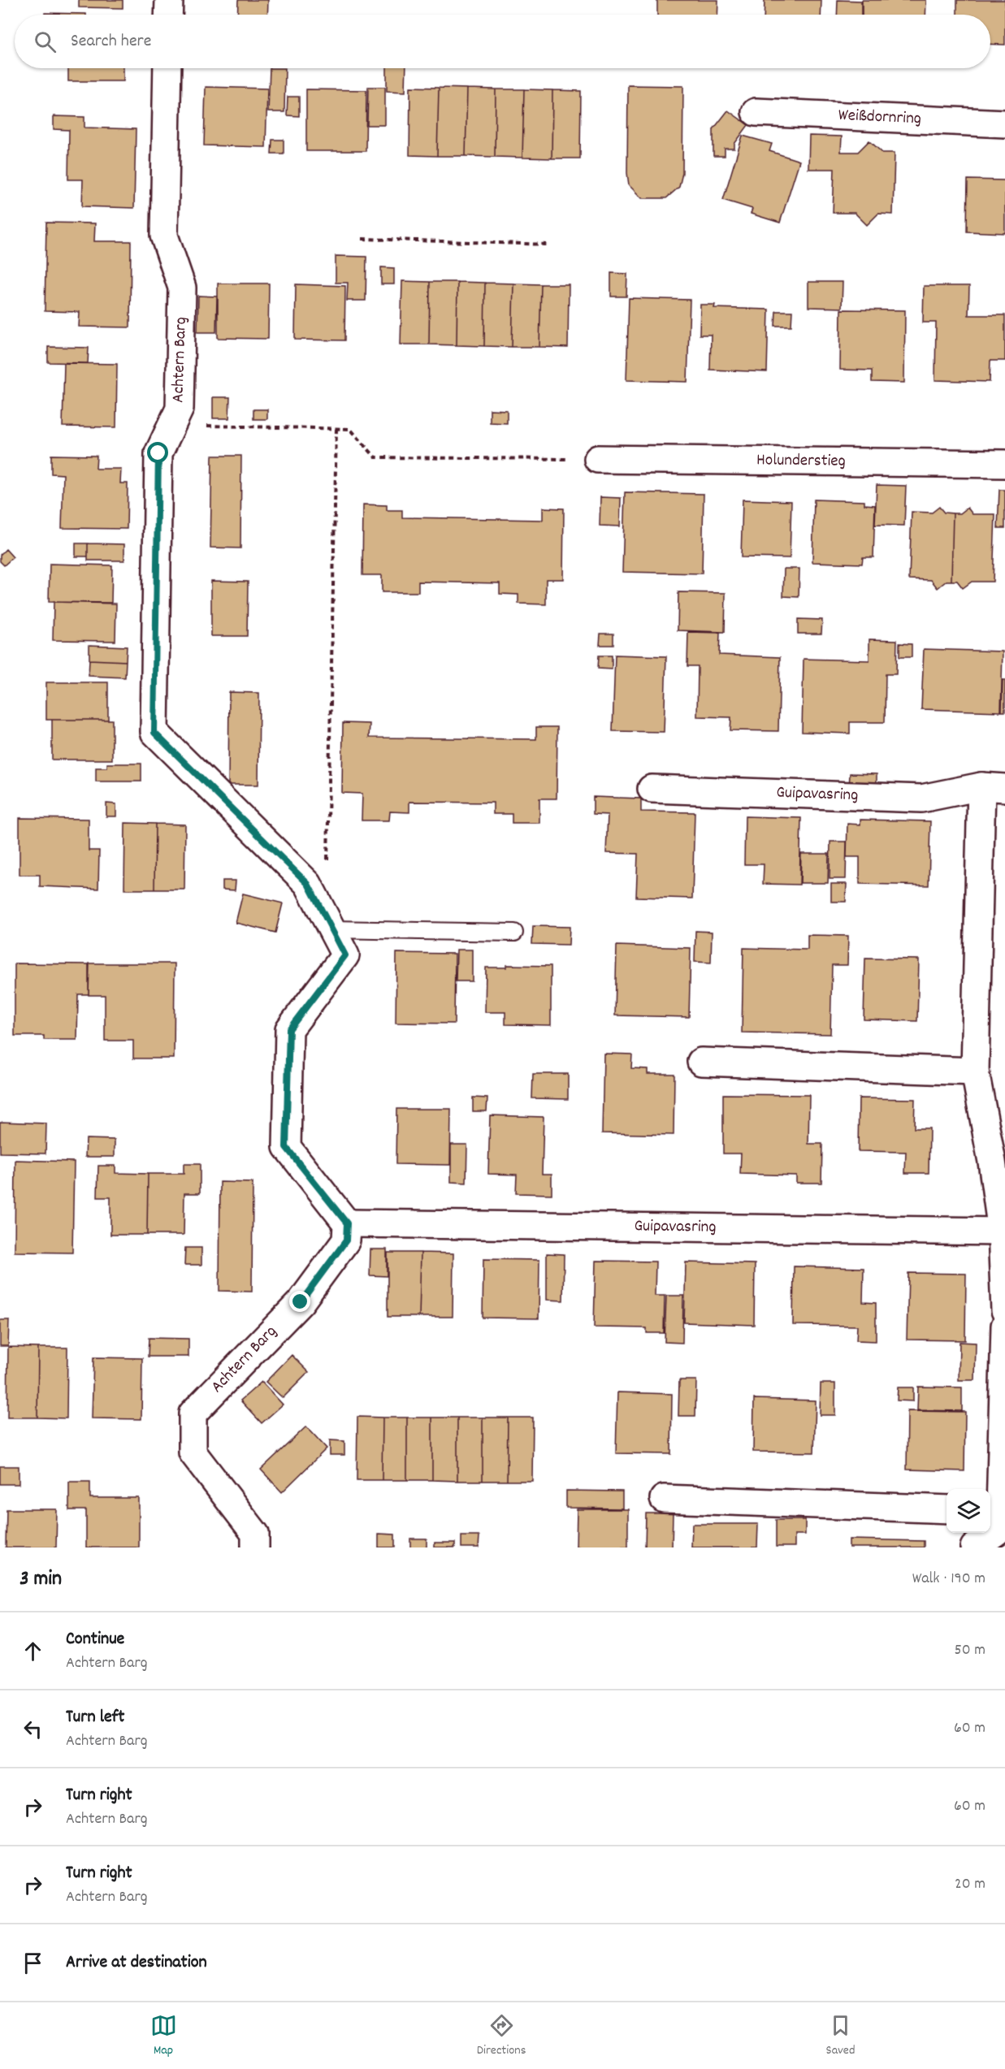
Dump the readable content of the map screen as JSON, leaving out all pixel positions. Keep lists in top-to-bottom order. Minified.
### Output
{"streets":{"street":["Weißdornring","Achtern Barg","Holunderstieg","Guipavasring"]},"crossings":[["Achtern Barg","Guipavasring"]],"page":{"search":"Search here","heading":["3 min","Walk · 190 m"],"list":[["Continue","Achtern Barg","50 m"],["Turn left","Achtern Barg","60 m"],["Turn right","Achtern Barg","60 m"],["Turn right","Achtern Barg","20 m"],"Arrive at destination"],"nav":["Map","Directions","Saved"]}}
